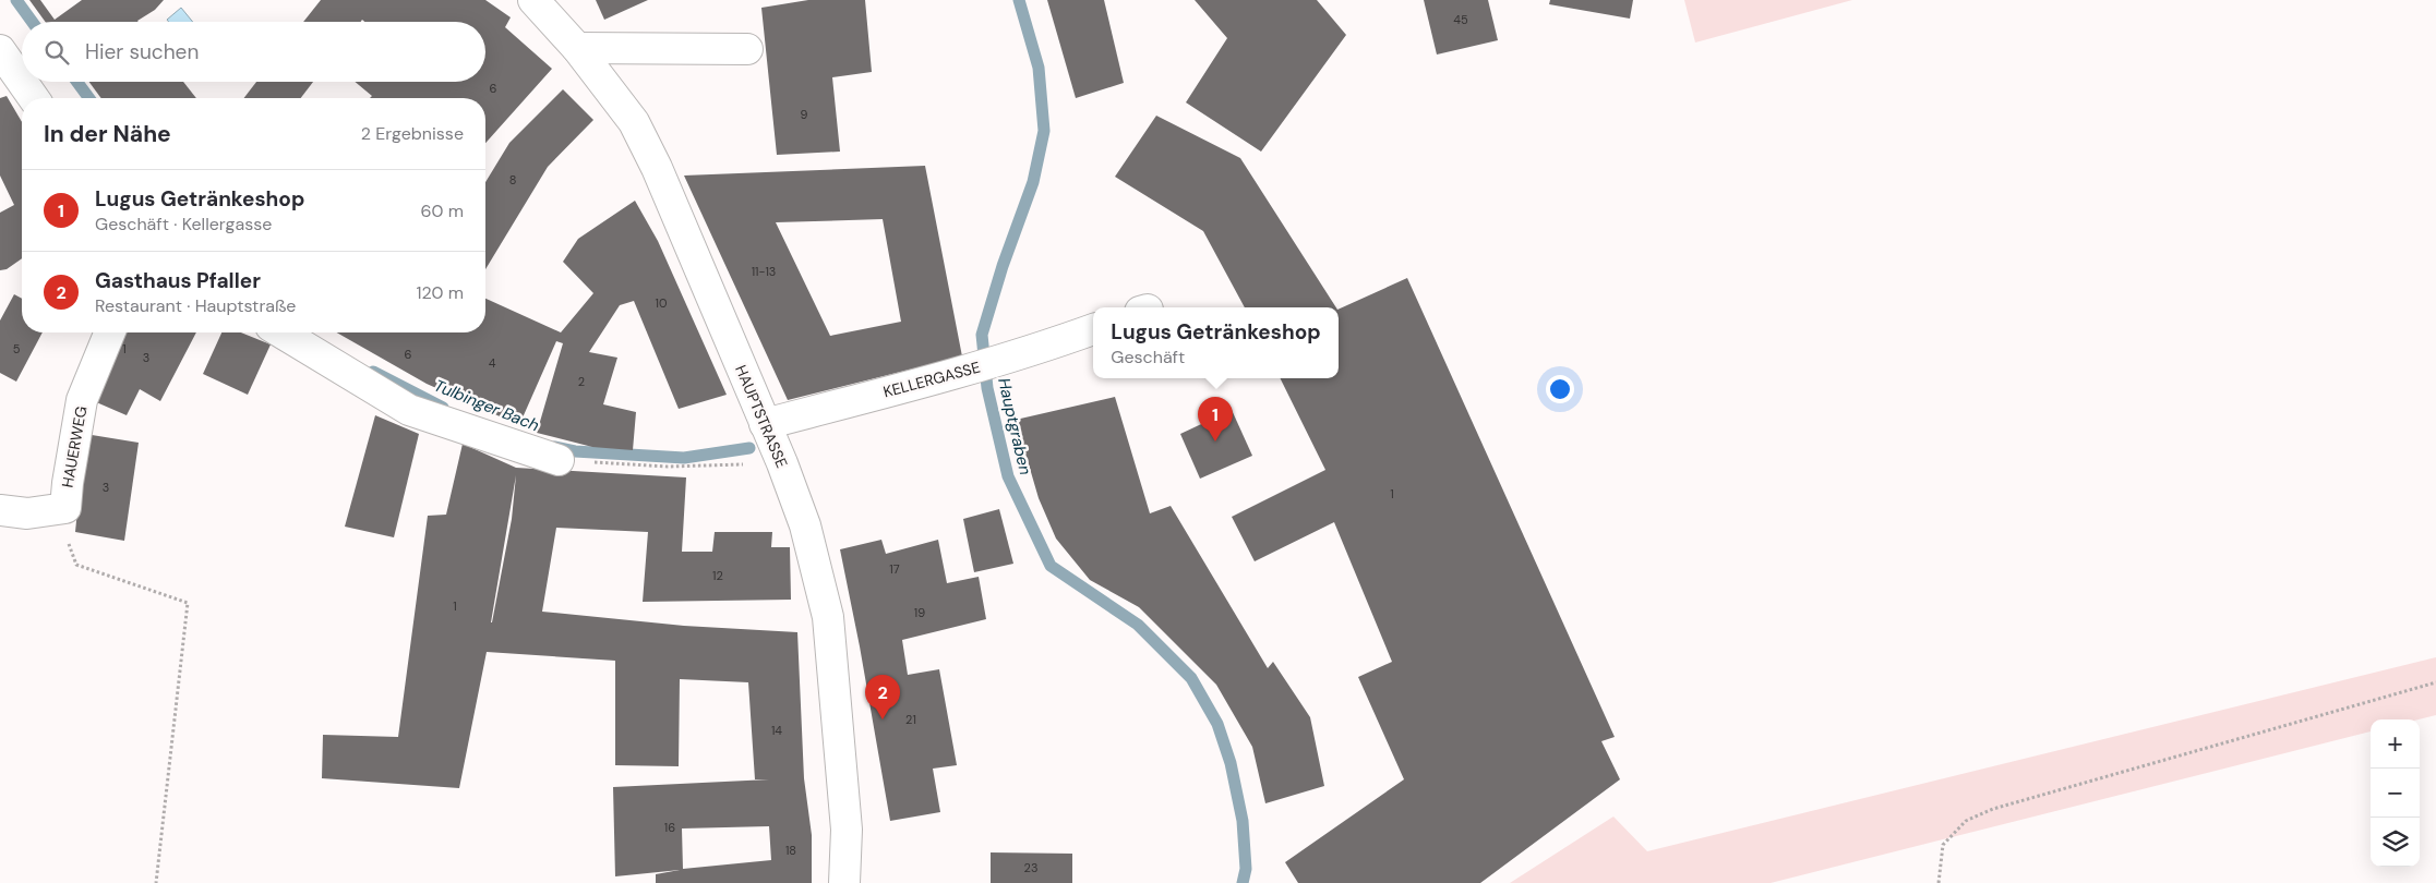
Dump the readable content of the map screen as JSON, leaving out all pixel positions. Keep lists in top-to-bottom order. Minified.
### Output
{"streets":{"street":["KELLERGASSE","HAUPTSTRASSE","HAUERWEG"]},"crossings":[["KELLERGASSE","HAUPTSTRASSE"]],"water":["Tulbinger Bach","Hauptgraben"],"house_numbers":["45","6","9","8","11-13","10","5","1","6","3","4","2","3","1","17","12","1","19","21","14","16","18","23"],"page":{"search":"Hier suchen","heading":["In der Nähe","2 Ergebnisse"],"list":[{"mark":"1","name":"Lugus Getränkeshop","note":"Geschäft · Kellergasse","value":"60 m"},{"mark":"2","name":"Gasthaus Pfaller","note":"Restaurant · Hauptstraße","value":"120 m"}],"popup":["Lugus Getränkeshop","Geschäft"],"pins":["1","2"],"map_buttons":["+","−"]}}
